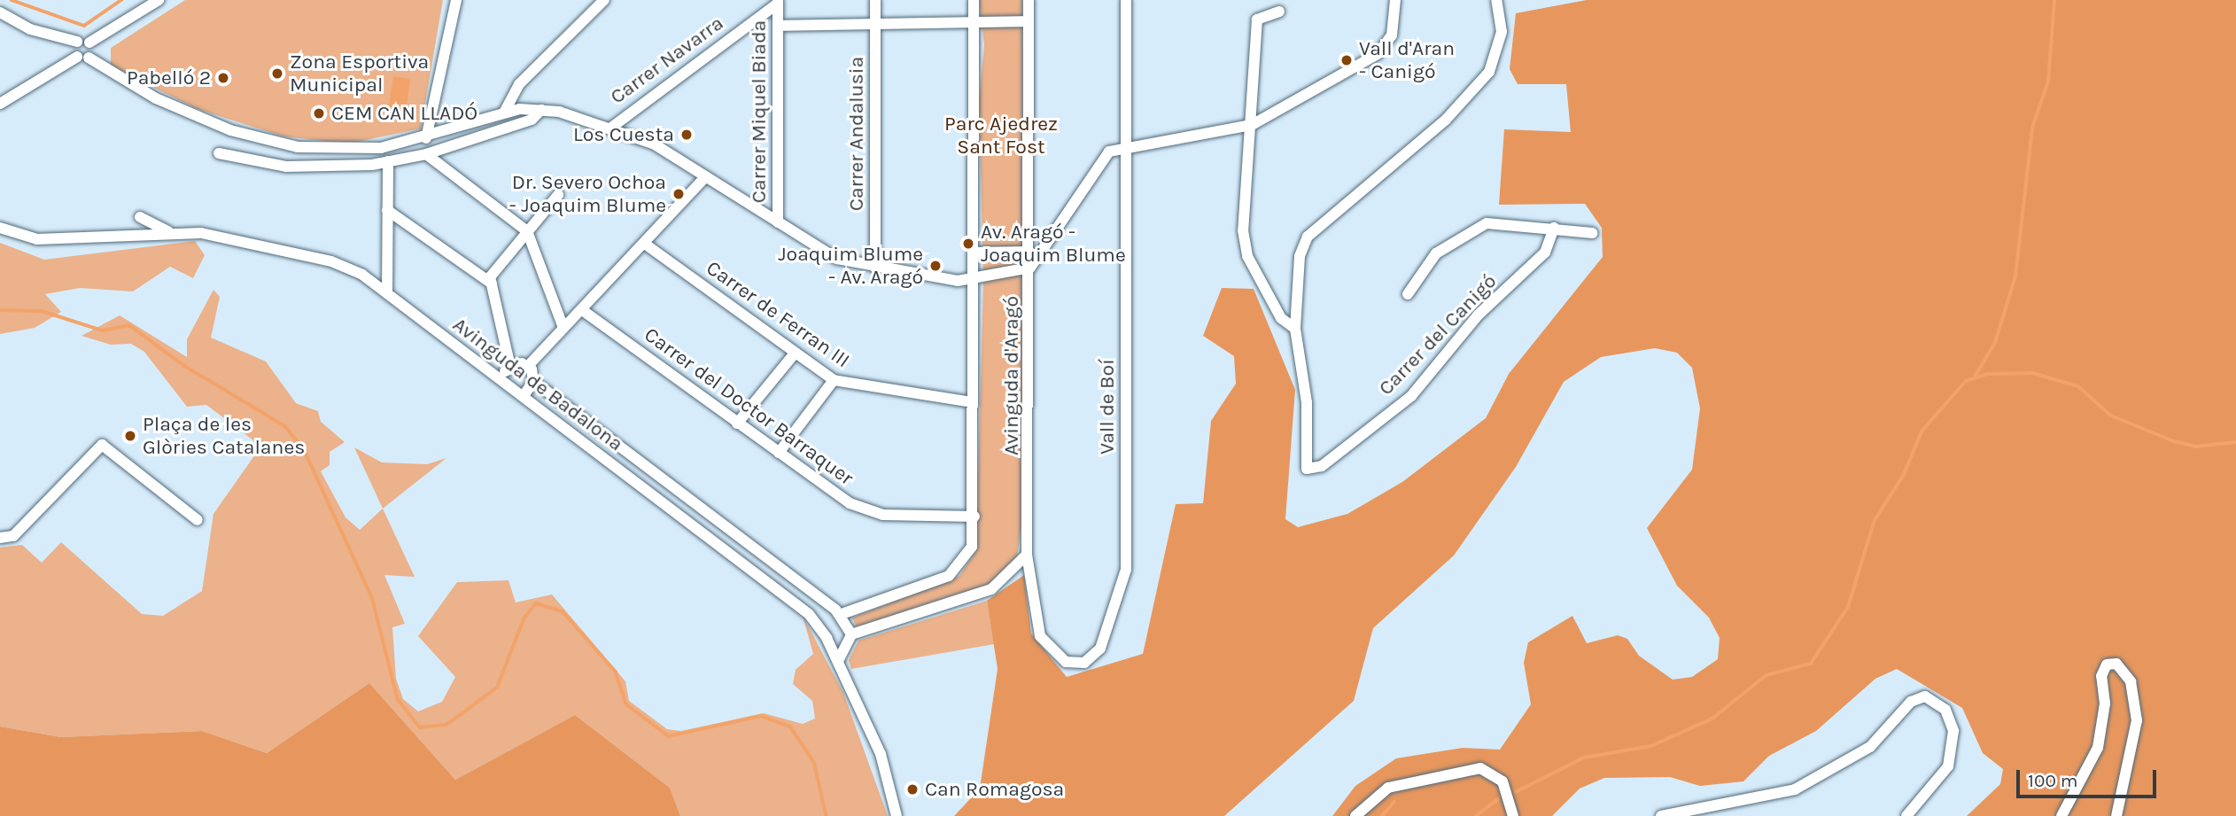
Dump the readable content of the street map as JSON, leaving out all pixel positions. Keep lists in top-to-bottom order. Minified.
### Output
{"streets":{"street":["Carrer Navarra","Carrer Miquel Biada","Carrer Andalusia","Carrer de Ferran III","Carrer del Canigó","Avinguda d'Aragó","Avinguda de Badalona","Carrer del Doctor Barraquer","Vall de Boí"]},"crossings":[["Carrer Navarra","Carrer Miquel Biada"],["Carrer de Ferran III","Avinguda d'Aragó"],["Avinguda d'Aragó","Carrer del Doctor Barraquer"],["Avinguda d'Aragó","Vall de Boí"]],"parks":["Parc Ajedrez Sant Fost"],"places":["Vall d'Aran - Canigó","Zona Esportiva Municipal","Pabelló 2","CEM CAN LLADÓ","Los Cuesta","Dr. Severo Ochoa - Joaquim Blume","Av. Aragó - Joaquim Blume","Joaquim Blume - Av. Aragó","Plaça de les Glòries Catalanes","Can Romagosa"],"scale_bar":"100 m"}
